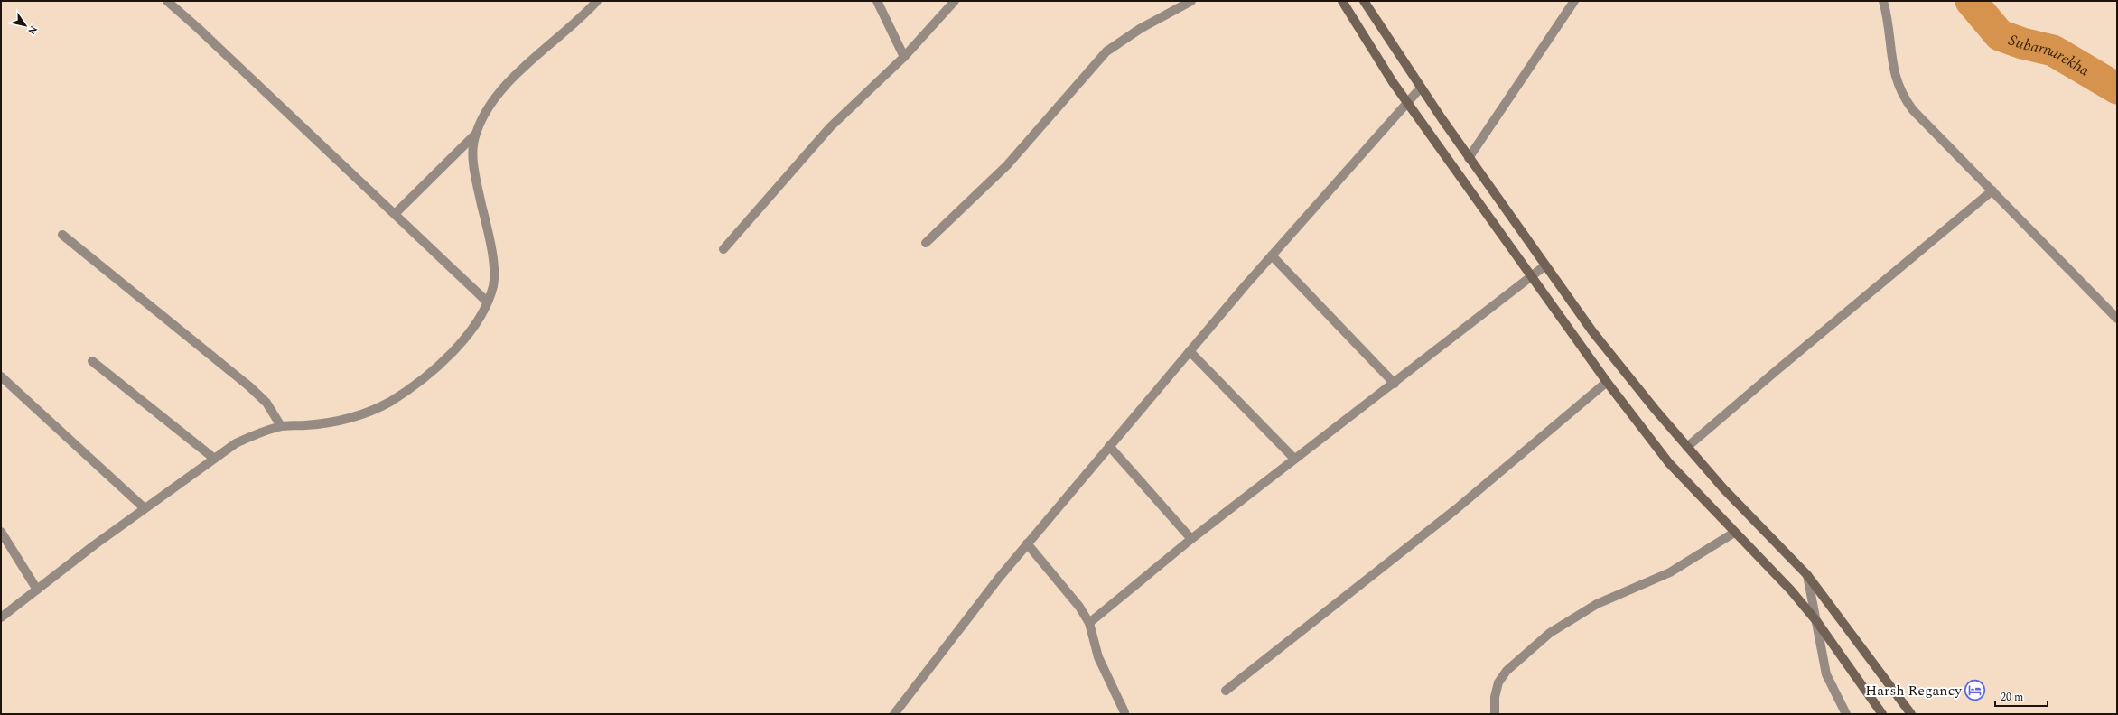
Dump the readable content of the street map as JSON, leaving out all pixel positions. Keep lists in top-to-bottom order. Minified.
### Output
{"water":["Subarnarekha"],"places":{"hotel":["Harsh Regancy"]},"scale_bar":"20 m","north":"bottom right"}
